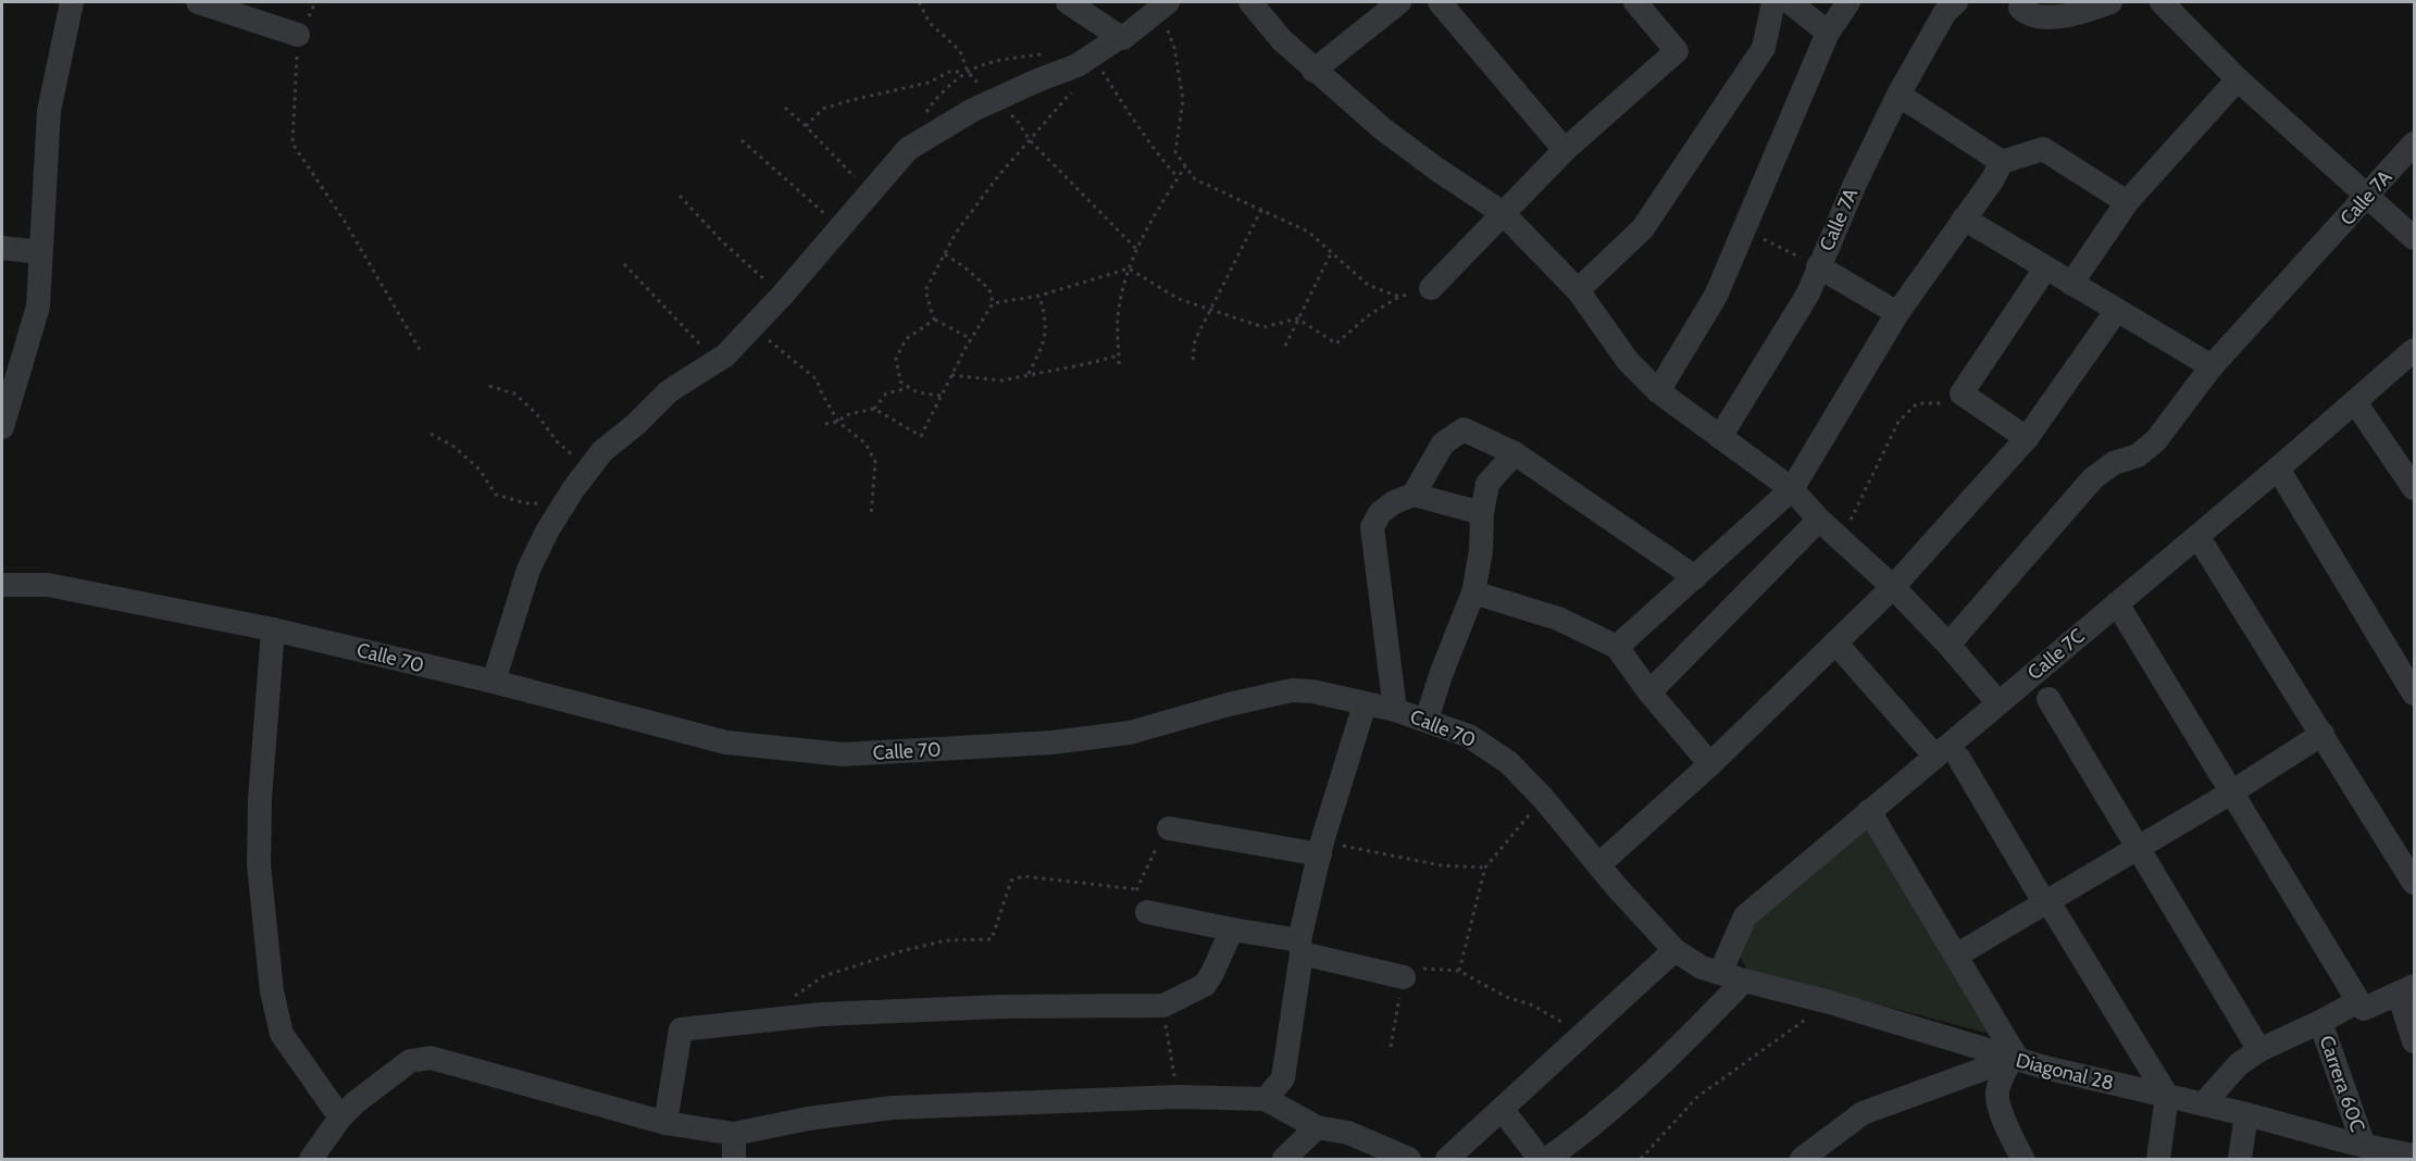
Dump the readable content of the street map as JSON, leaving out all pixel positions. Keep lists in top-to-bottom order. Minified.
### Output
{"streets":{"street":["Calle 7A","Calle 7C","Calle 70","Diagonal 28","Carrera 60C"]},"crossings":[["Calle 7C","Calle 70"],["Calle 7C","Diagonal 28"],["Calle 70","Diagonal 28"],["Diagonal 28","Carrera 60C"]]}
